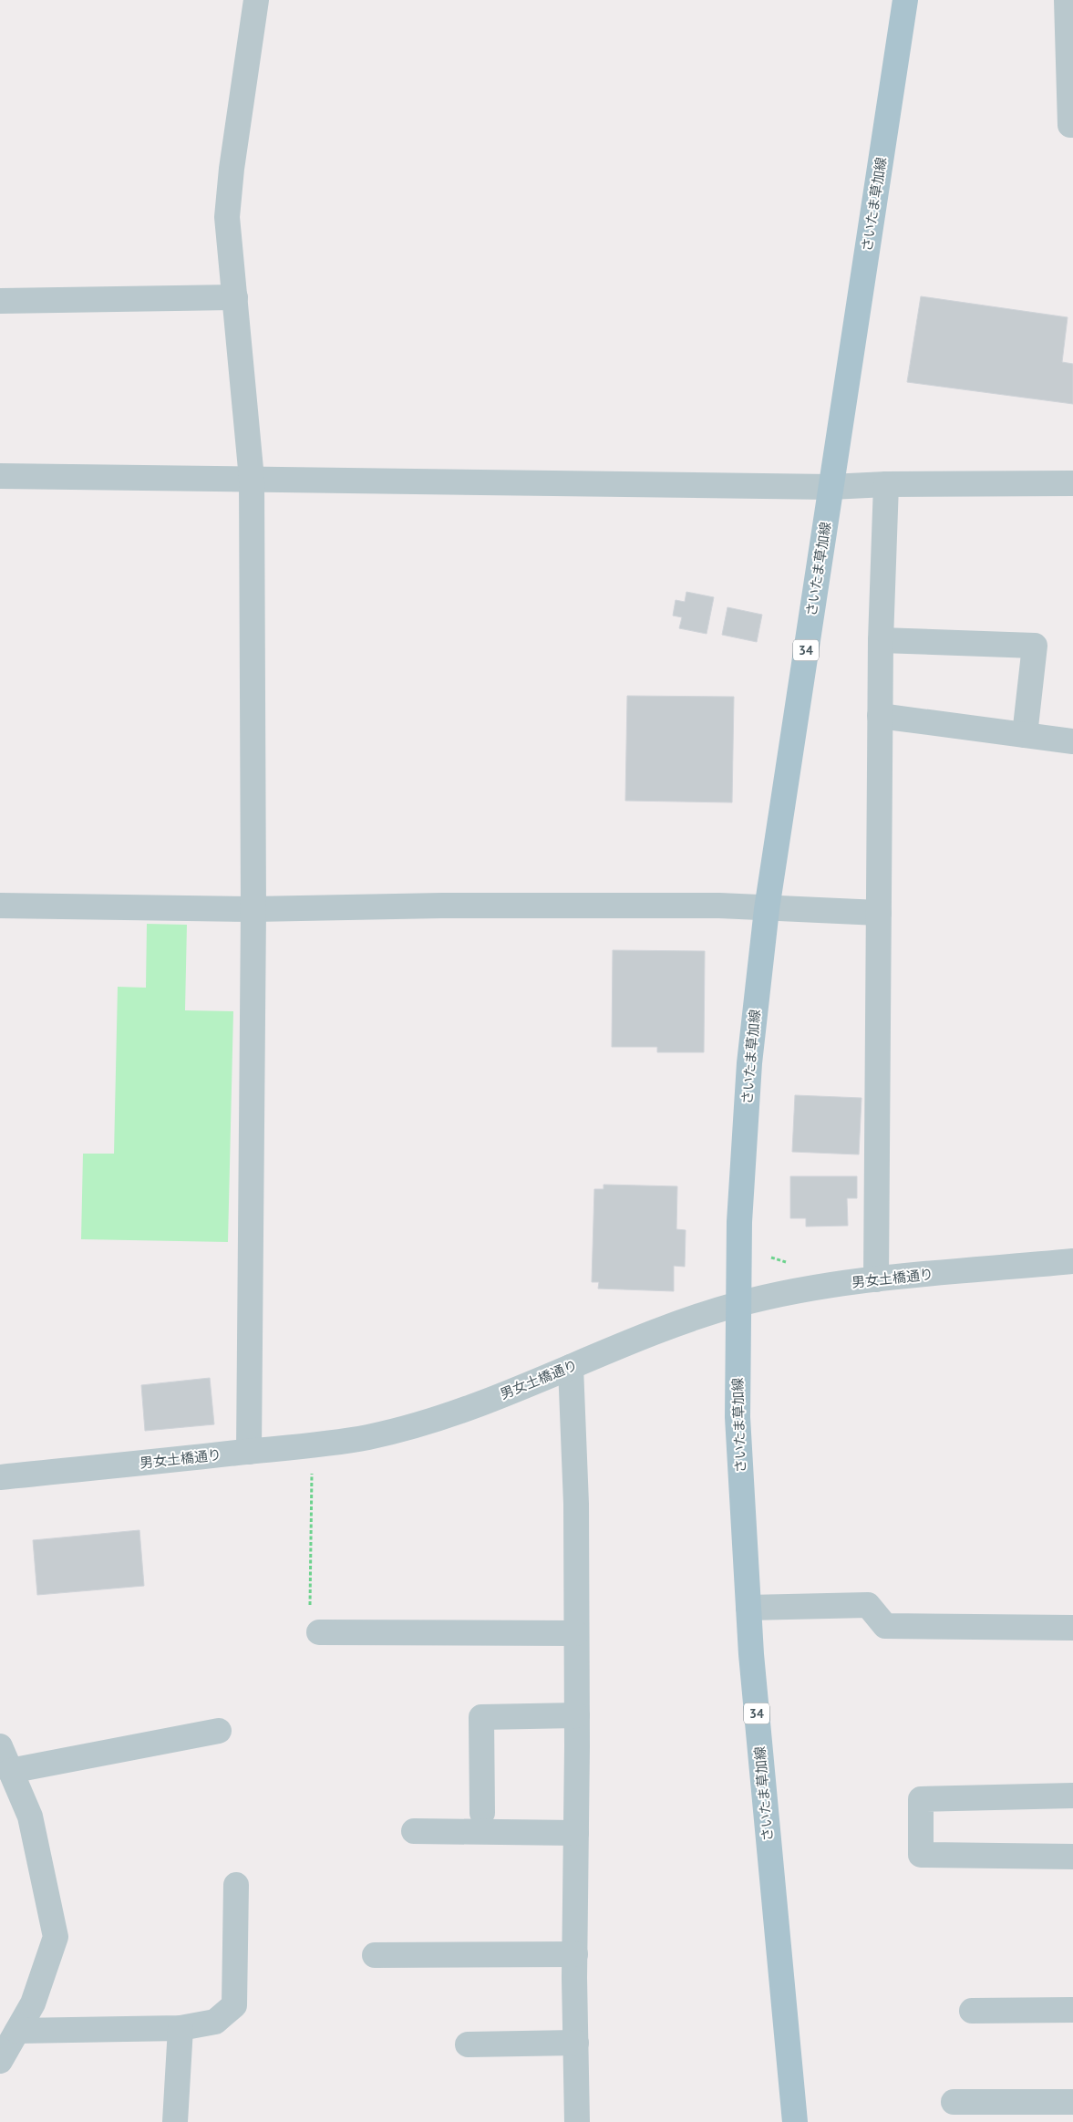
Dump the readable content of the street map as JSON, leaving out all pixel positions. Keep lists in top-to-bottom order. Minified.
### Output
{"streets":{"main road":["さいたま草加線","34"],"street":["男女土橋通り"]},"crossings":[["さいたま草加線","男女土橋通り"]]}
